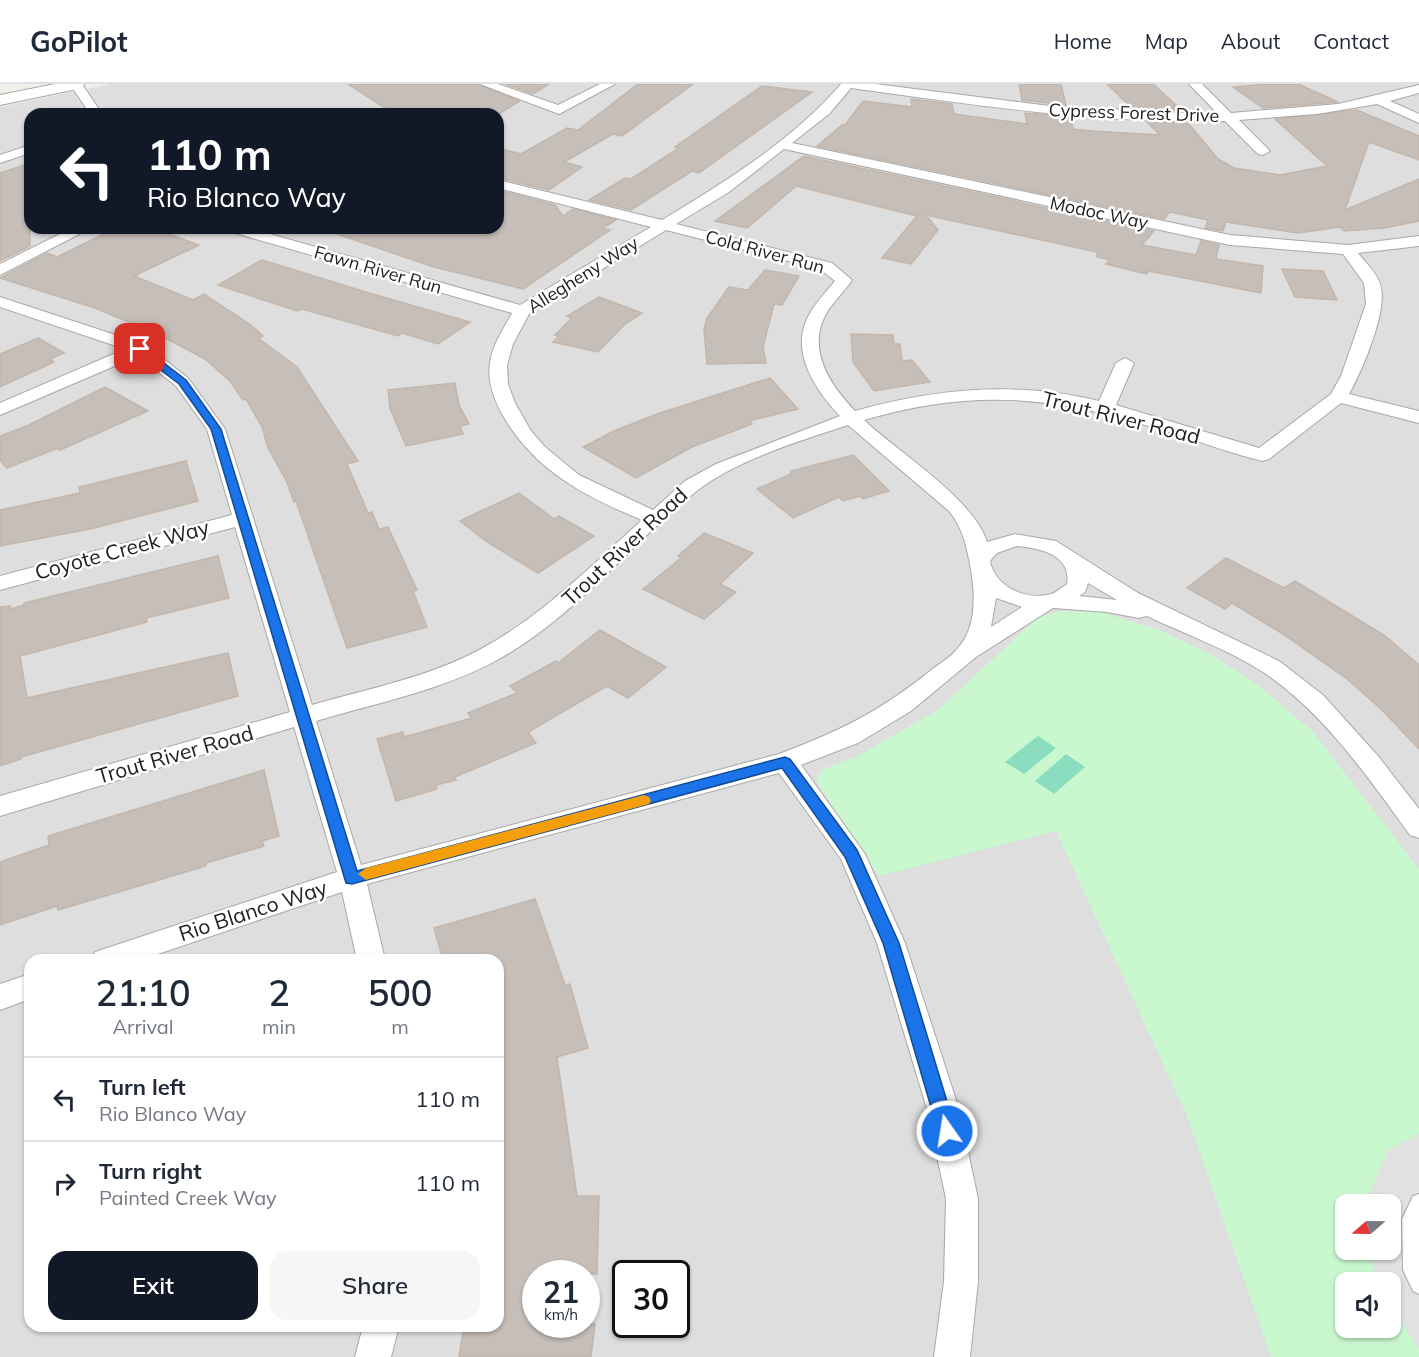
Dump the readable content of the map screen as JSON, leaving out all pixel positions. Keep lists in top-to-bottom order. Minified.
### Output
{"streets":{"street":["Cypress Forest Drive","Modoc Way","Cold River Run","Fawn River Run","Allegheny Way","Trout River Road","Coyote Creek Way","Rio Blanco Way"]},"crossings":[["Cypress Forest Drive","Allegheny Way"],["Modoc Way","Allegheny Way"],["Cold River Run","Allegheny Way"],["Cold River Run","Trout River Road"],["Cold River Run","Rio Blanco Way"],["Fawn River Run","Allegheny Way"],["Allegheny Way","Trout River Road"]],"north":"left","page":{"header":"GoPilot","nav":["Home","Map","About","Contact"],"turn":["110 m","Rio Blanco Way"],"eta":["21:10","Arrival","2","min","500","m"],"list":[{"name":"Turn left","note":"Rio Blanco Way","value":"110 m"},{"name":"Turn right","note":"Painted Creek Way","value":"110 m"}],"buttons":["Exit","Share"],"speed":"21 km/h","limit":"30"}}
